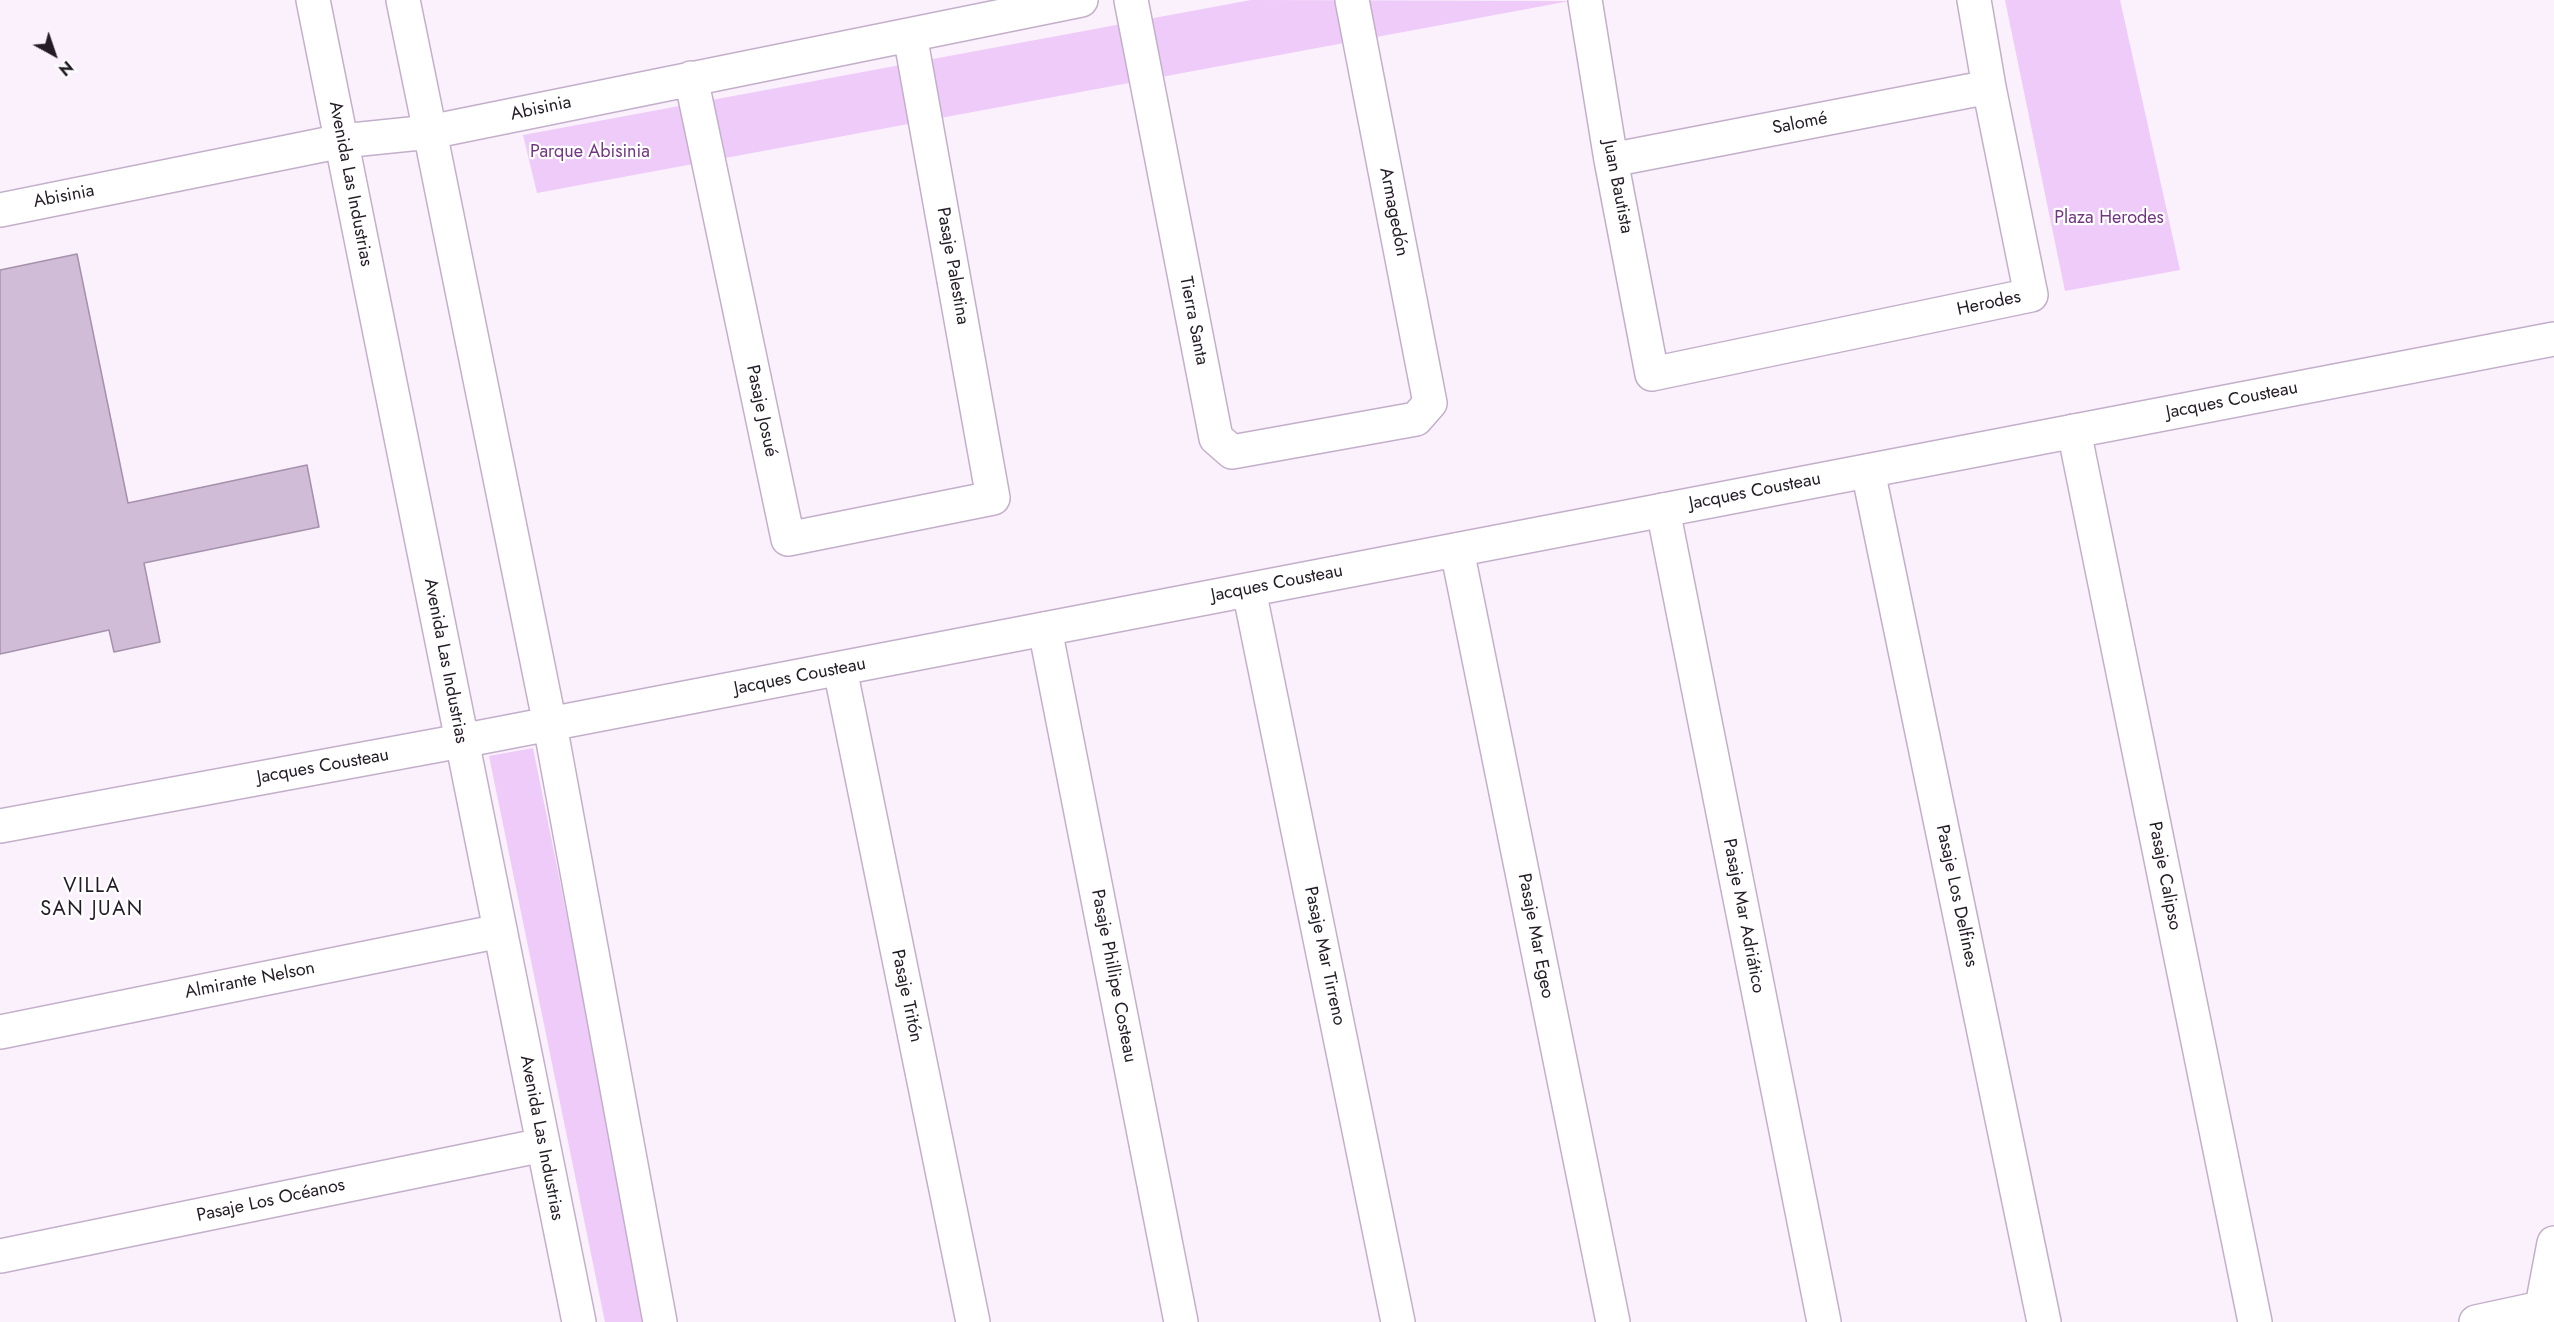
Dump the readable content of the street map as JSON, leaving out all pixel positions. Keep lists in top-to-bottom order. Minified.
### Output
{"streets":{"street":["Abisinia","Salomé","Avenida Las Industrias","Juan Bautista","Armagedón","Pasaje Palestina","Herodes","Tierra Santa","Jacques Cousteau","Pasaje Josué","Pasaje Calipso","Pasaje Los Delfines","Pasaje Mar Adriático","Pasaje Mar Egeo","Pasaje Mar Tirreno","Pasaje Phillipe Costeau","Almirante Nelson","Pasaje Tritón","Pasaje Los Océanos"]},"crossings":[["Abisinia","Avenida Las Industrias"],["Abisinia","Pasaje Palestina"],["Abisinia","Pasaje Josué"],["Salomé","Juan Bautista"],["Salomé","Herodes"],["Avenida Las Industrias","Jacques Cousteau"],["Avenida Las Industrias","Almirante Nelson"],["Avenida Las Industrias","Pasaje Los Océanos"],["Juan Bautista","Herodes"],["Armagedón","Tierra Santa"],["Pasaje Palestina","Pasaje Josué"],["Jacques Cousteau","Pasaje Calipso"],["Jacques Cousteau","Pasaje Los Delfines"],["Jacques Cousteau","Pasaje Mar Adriático"],["Jacques Cousteau","Pasaje Mar Egeo"],["Jacques Cousteau","Pasaje Mar Tirreno"],["Jacques Cousteau","Pasaje Phillipe Costeau"],["Jacques Cousteau","Pasaje Tritón"]],"districts":["VILLA SAN JUAN"],"parks":["Parque Abisinia","Plaza Herodes"],"north":"bottom right"}
